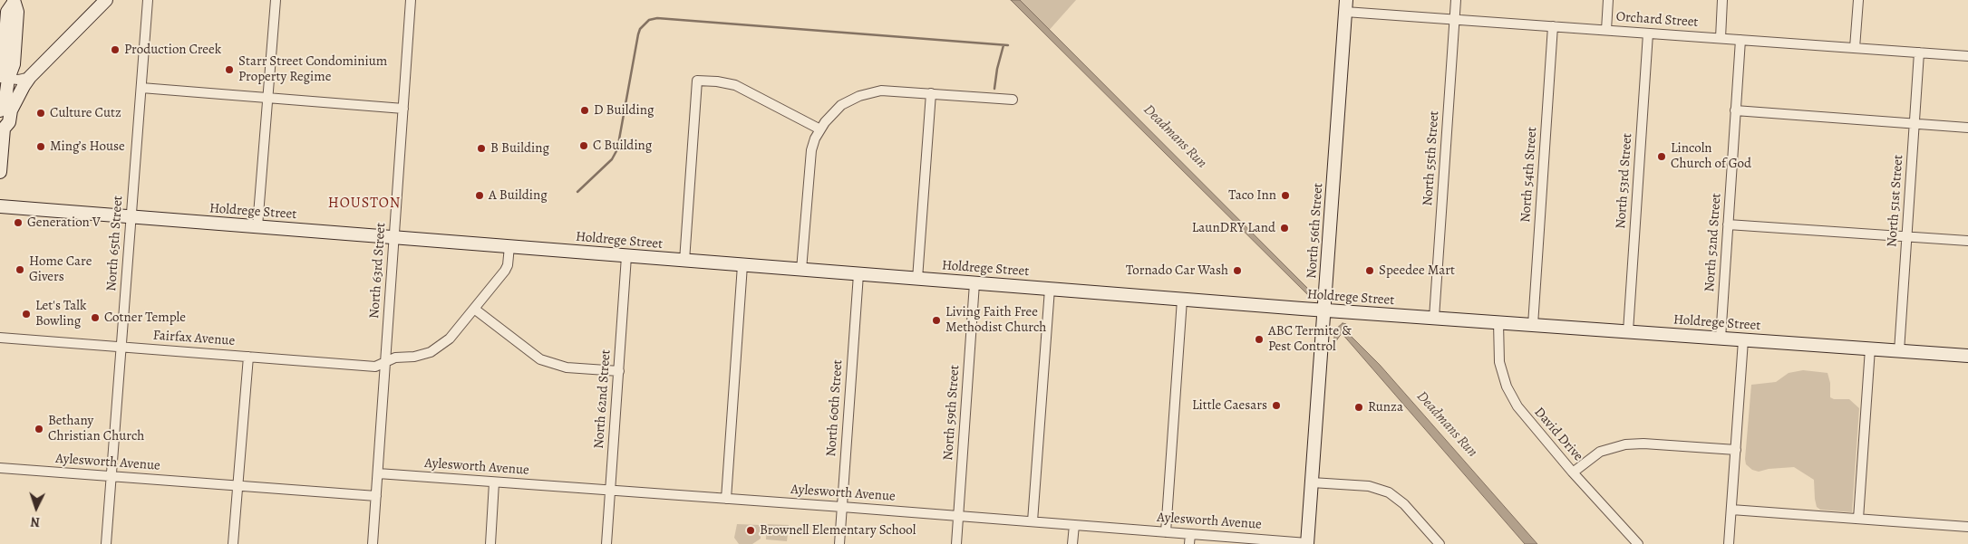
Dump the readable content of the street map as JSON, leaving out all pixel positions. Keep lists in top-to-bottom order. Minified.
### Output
{"streets":{"main road":["Holdrege Street","North 56th Street"],"street":["Orchard Street","North 55th Street","North 54th Street","North 53rd Street","North 51st Street","North 52nd Street","North 65th Street","North 63rd Street","Fairfax Avenue","North 62nd Street","North 60th Street","North 59th Street","David Drive","Aylesworth Avenue"]},"crossings":[["Orchard Street","North 55th Street"],["Orchard Street","North 54th Street"],["Orchard Street","North 53rd Street"],["Orchard Street","North 51st Street"],["Orchard Street","North 56th Street"],["Orchard Street","North 52nd Street"],["North 55th Street","Holdrege Street"],["North 54th Street","Holdrege Street"],["North 53rd Street","Holdrege Street"],["North 51st Street","Holdrege Street"],["Holdrege Street","North 56th Street"],["Holdrege Street","North 52nd Street"],["Holdrege Street","North 65th Street"],["Holdrege Street","North 63rd Street"],["Holdrege Street","Fairfax Avenue"],["Holdrege Street","North 62nd Street"],["Holdrege Street","North 60th Street"],["Holdrege Street","North 59th Street"],["Holdrege Street","David Drive"],["North 56th Street","Aylesworth Avenue"],["North 65th Street","Fairfax Avenue"],["North 65th Street","Aylesworth Avenue"],["North 63rd Street","Fairfax Avenue"],["North 63rd Street","Aylesworth Avenue"],["North 62nd Street","Aylesworth Avenue"],["North 60th Street","Aylesworth Avenue"],["North 59th Street","Aylesworth Avenue"]],"districts":["HOUSTON"],"water":["Deadmans Run"],"places":["Production Creek","Starr Street Condominium Property Regime","D Building","Culture Cutz","C Building","Ming’s House","B Building","Lincoln Church of God","A Building","Taco Inn","Generation V","LaunDRY Land","Home Care Givers","Tornado Car Wash","Speedee Mart","Let's Talk Bowling","Cotner Temple","Living Faith Free Methodist Church","ABC Termite & Pest Control","Little Caesars","Runza","Bethany Christian Church","Brownell Elementary School"],"north":"bottom"}
